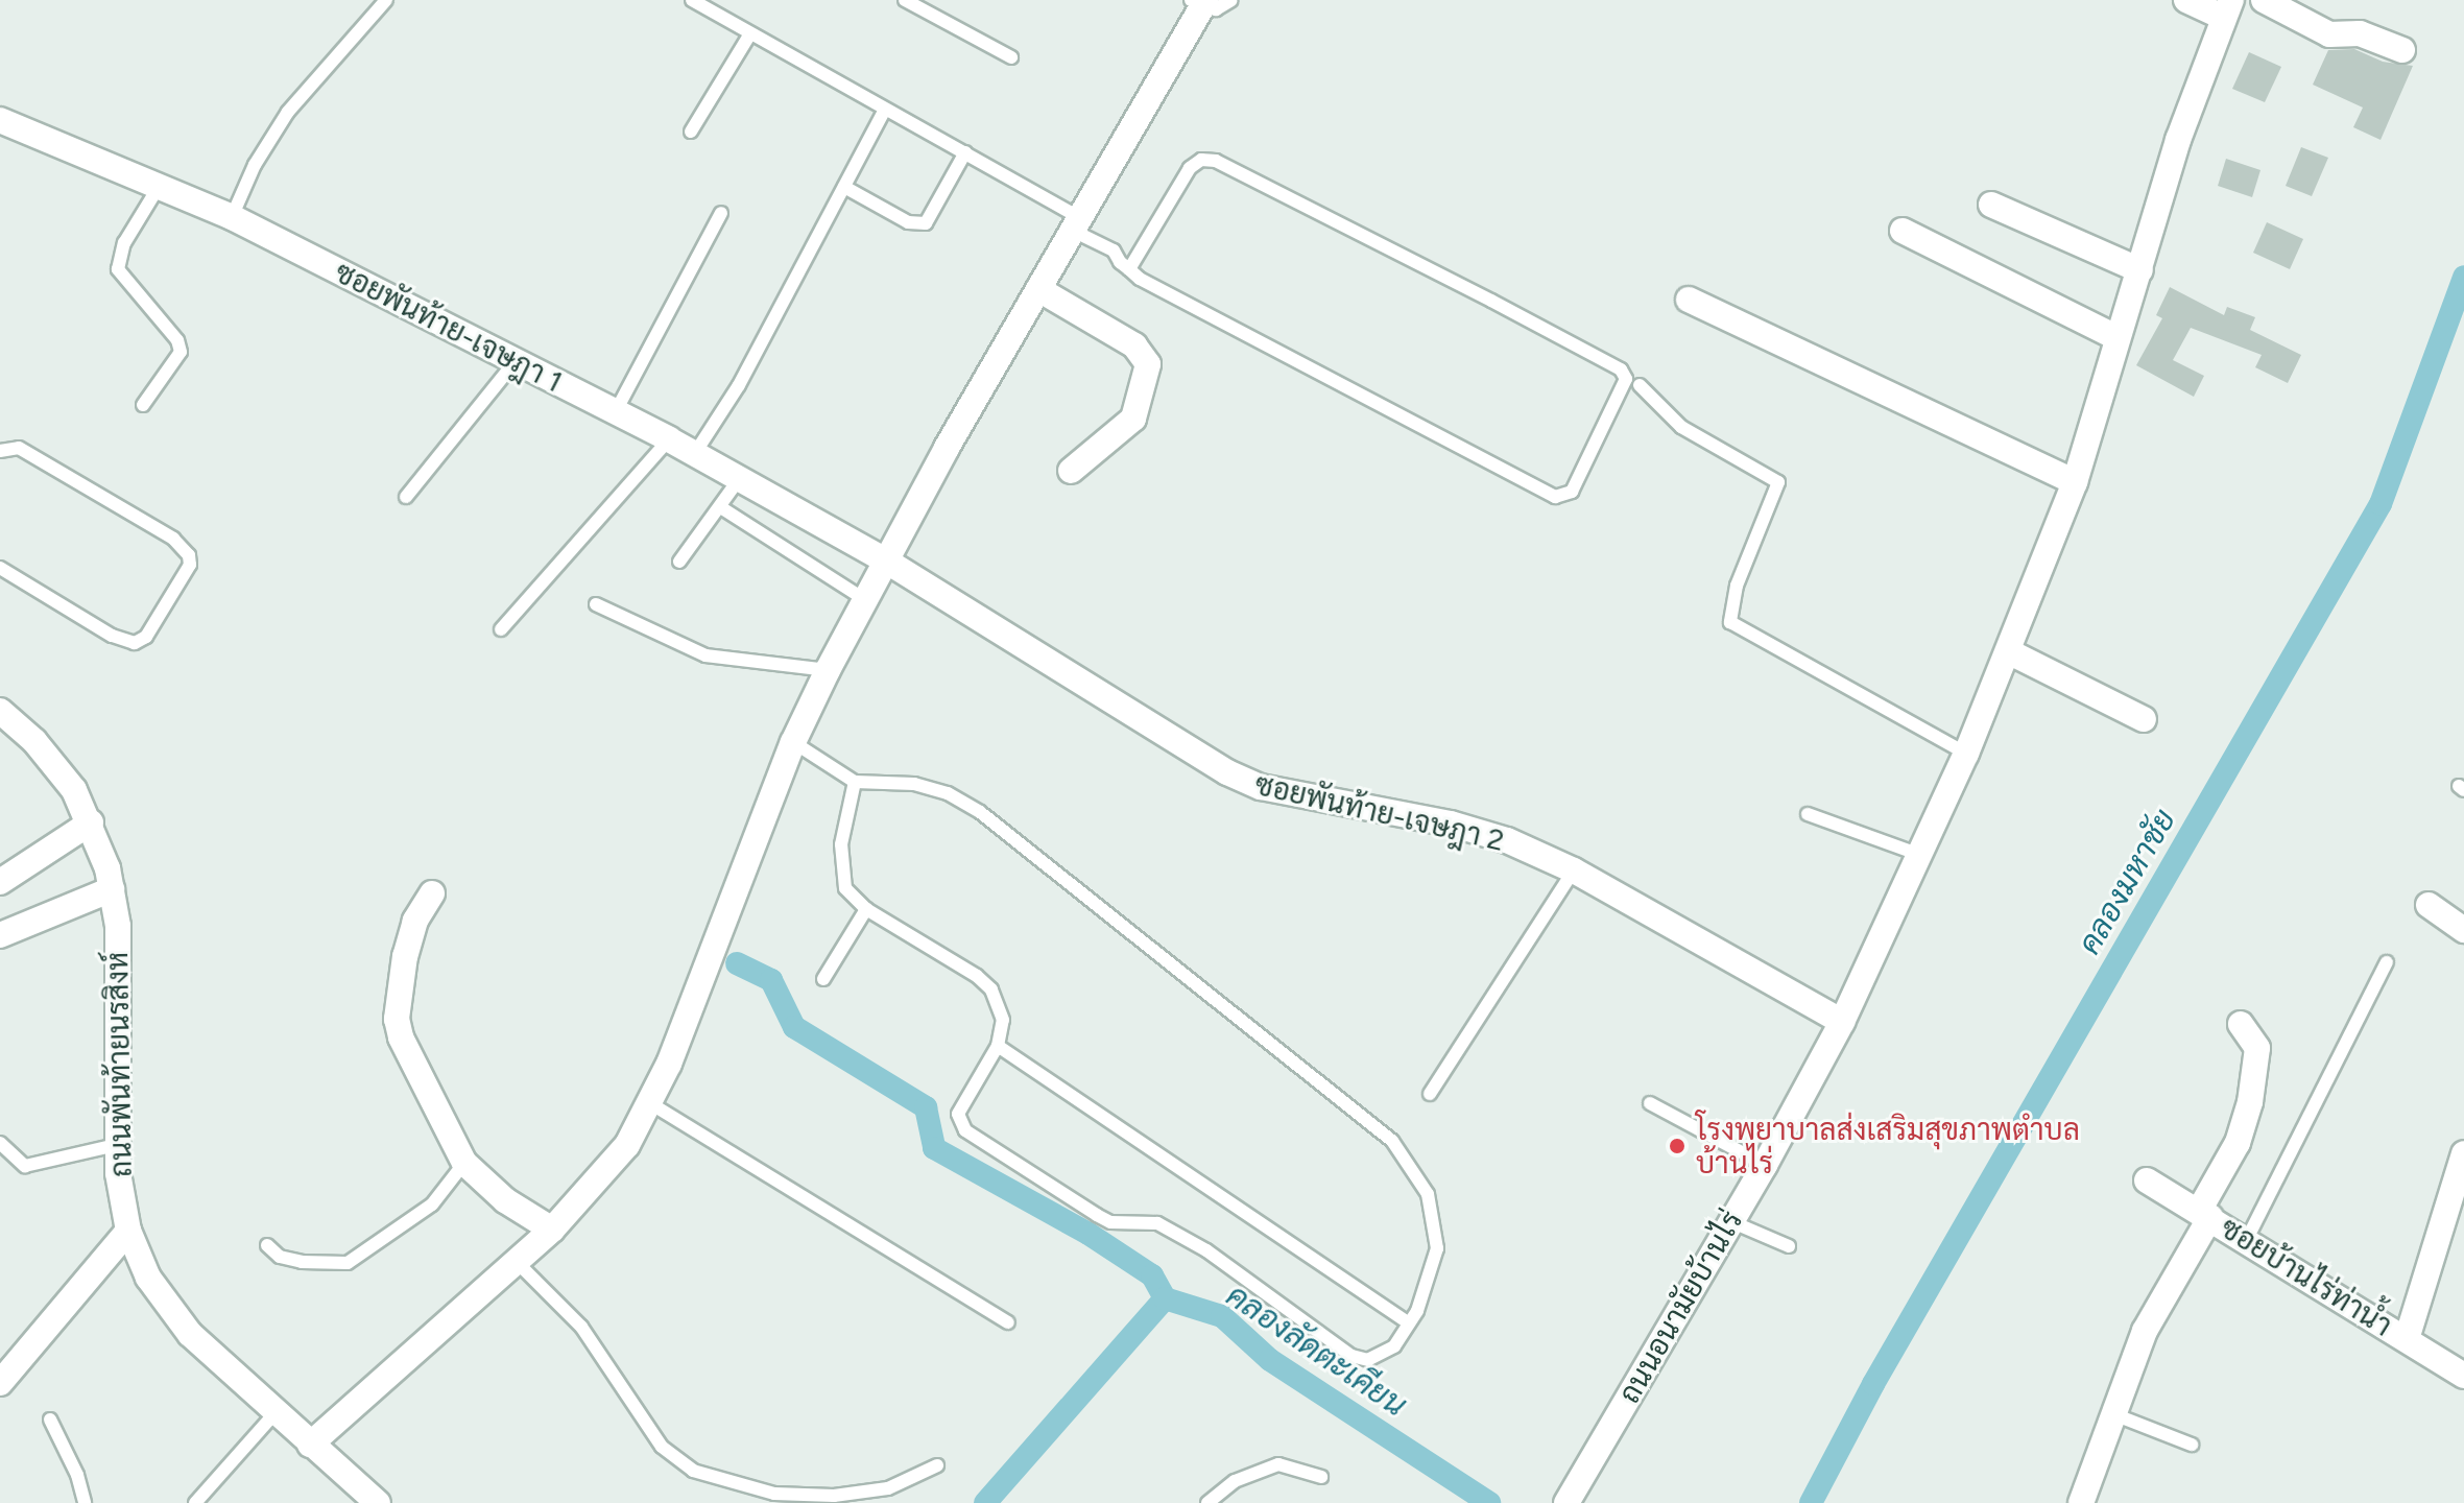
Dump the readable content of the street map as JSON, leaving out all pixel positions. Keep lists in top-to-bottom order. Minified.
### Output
{"streets":{"street":["ซอยพันท้าย-เจษฎา 1","ซอยพันท้าย-เจษฎา 2","ถนนพันท้ายนรสิงห์","ซอยบ้านไร่ท่าน้ำ","ถนนอนามัยบ้านไร่"]},"crossings":[["ซอยพันท้าย-เจษฎา 1","ซอยพันท้าย-เจษฎา 2"],["ซอยพันท้าย-เจษฎา 2","ถนนอนามัยบ้านไร่"]],"water":["คลองมหาชัย","คลองลัดตะเคียน"],"places":["โรงพยาบาลส่งเสริมสุขภาพตำบล บ้านไร่"]}
